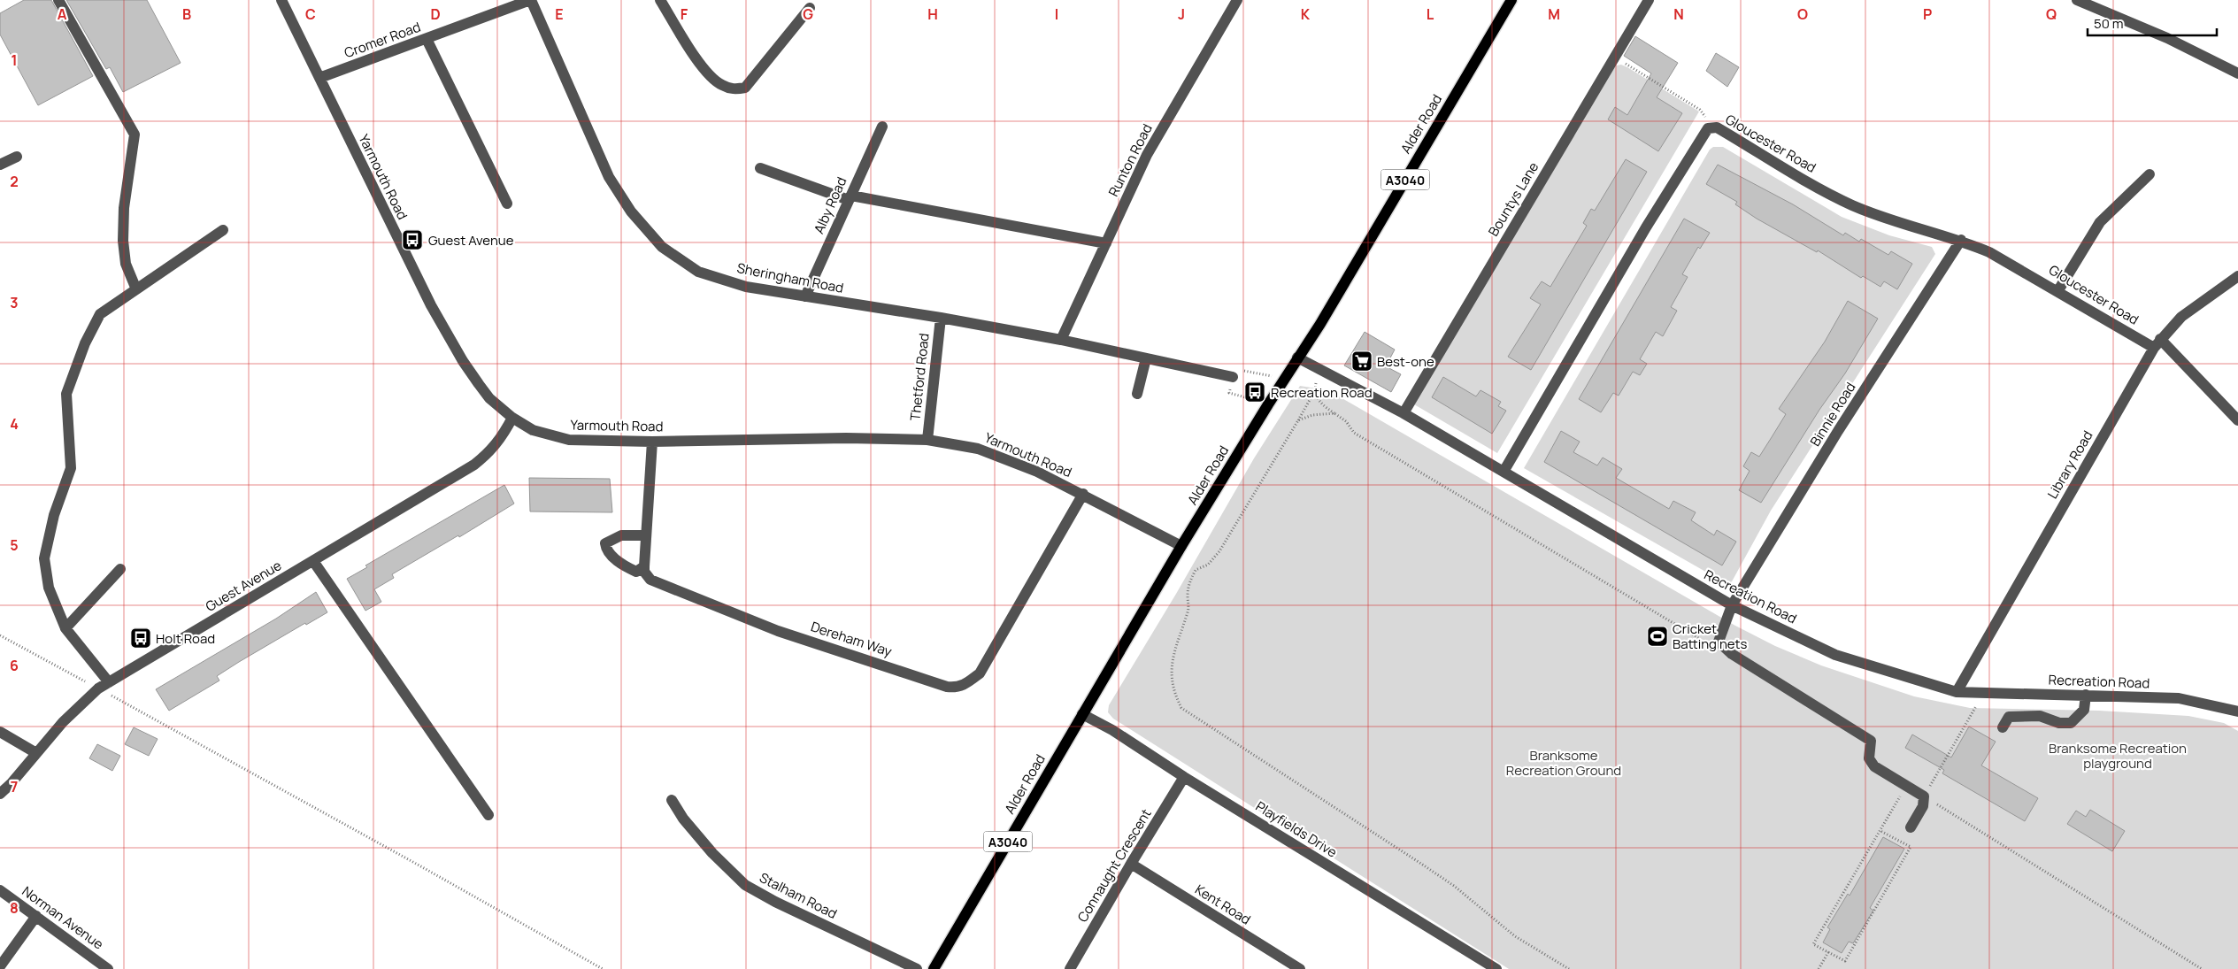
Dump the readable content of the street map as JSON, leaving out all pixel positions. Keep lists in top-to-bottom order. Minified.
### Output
{"streets":{"main road":["Alder Road","A3040"],"street":["Cromer Road","Gloucester Road","Runton Road","Yarmouth Road","Bountys Lane","Alby Road","Sheringham Road","Thetford Road","Binnie Road","Library Road","Guest Avenue","Recreation Road","Dereham Way","Playfields Drive","Connaught Crescent","Stalham Road","Kent Road","Norman Avenue"]},"crossings":[["Cromer Road","Yarmouth Road"],["Cromer Road","Sheringham Road"],["Alder Road","Yarmouth Road"],["Alder Road","Recreation Road"],["Alder Road","Playfields Drive"],["Gloucester Road","Binnie Road"],["Gloucester Road","Library Road"],["Gloucester Road","Recreation Road"],["Runton Road","Sheringham Road"],["Yarmouth Road","Thetford Road"],["Yarmouth Road","Guest Avenue"],["Yarmouth Road","Dereham Way"],["Bountys Lane","Recreation Road"],["Alby Road","Sheringham Road"],["Sheringham Road","Thetford Road"],["Binnie Road","Recreation Road"],["Library Road","Recreation Road"],["Playfields Drive","Connaught Crescent"],["Connaught Crescent","Kent Road"]],"parks":["Branksome Recreation playground","Branksome Recreation Ground"],"places":{"bus stop":["Guest Avenue","Recreation Road","Holt Road"],"supermarket":["Best-one"],"sports":["Cricket Batting nets"]},"scale_bar":"50 m","grid":{"columns":["A","B","C","D","E","F","G","H","I","J","K","L","M","N","O","P","Q"],"rows":["1","2","3","4","5","6","7","8"]}}
